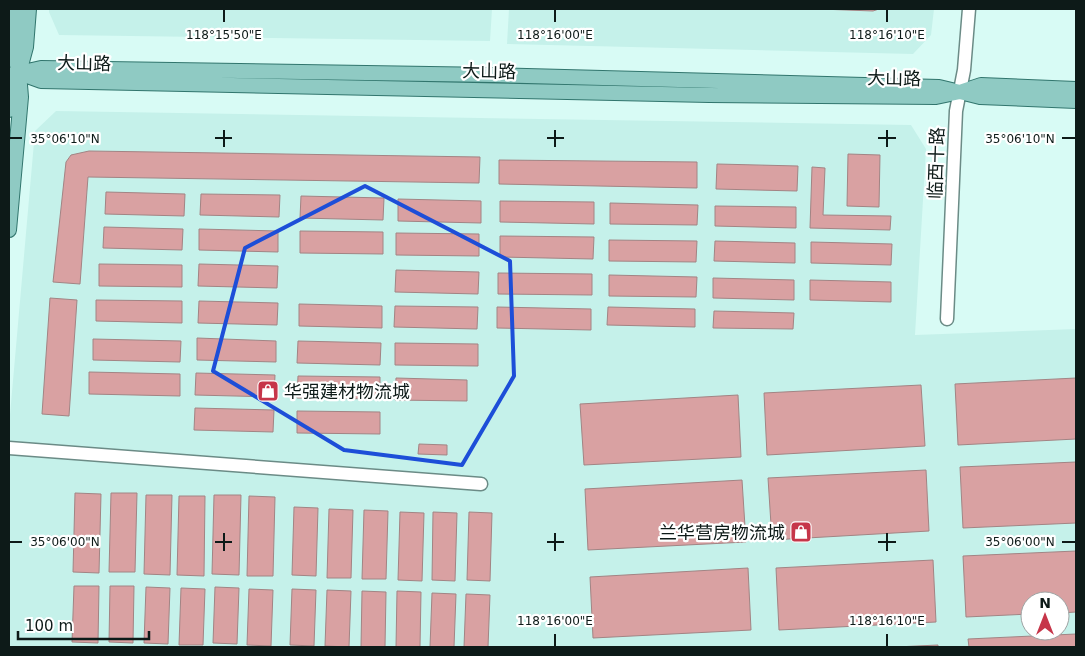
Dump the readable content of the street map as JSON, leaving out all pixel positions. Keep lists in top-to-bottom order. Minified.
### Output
{"streets":{"main road":["大山路"],"street":["临西十路"]},"crossings":[["大山路","临西十路"]],"places":{"shop":["华强建材物流城","兰华营房物流城"]},"scale_bar":"100 m","north":"top","coordinates":["118°15'50\"E","118°16'00\"E","118°16'10\"E","35°06'10\"N","35°06'00\"N"]}
